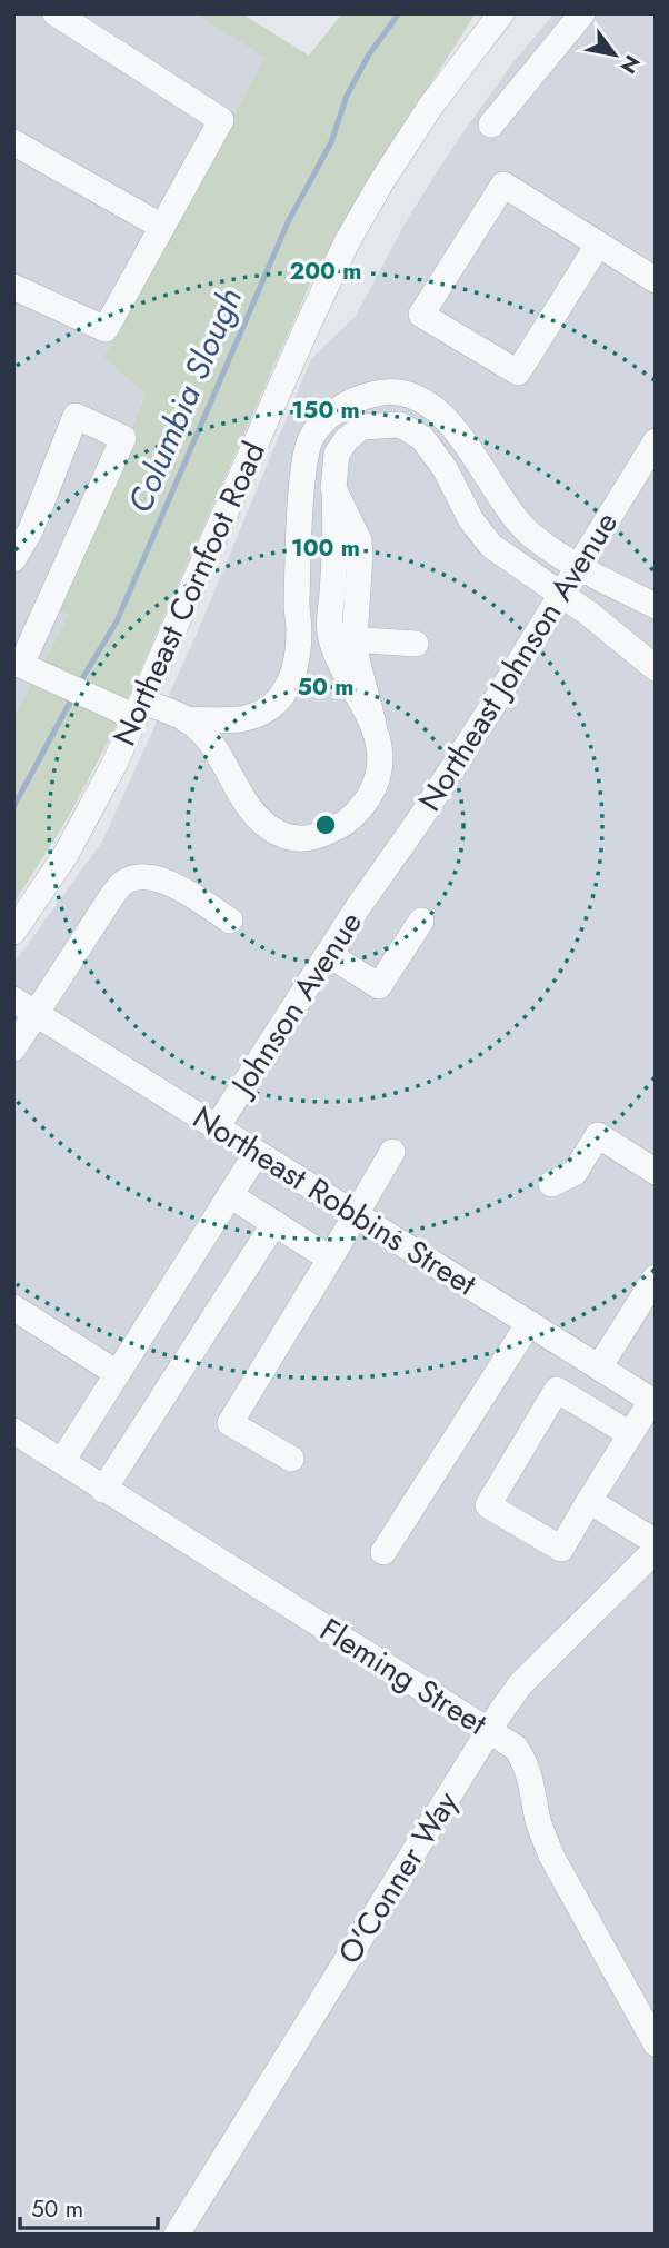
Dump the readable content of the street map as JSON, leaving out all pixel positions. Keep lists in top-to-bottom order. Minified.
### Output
{"streets":{"street":["Northeast Cornfoot Road","Northeast Johnson Avenue","Johnson Avenue","Northeast Robbins Street","Fleming Street","O'Conner Way"]},"crossings":[["Northeast Johnson Avenue","Johnson Avenue"],["Johnson Avenue","Northeast Robbins Street"],["Fleming Street","O'Conner Way"]],"water":["Columbia Slough"],"scale_bar":"50 m","north":"bottom right","rings":["200 m","150 m","100 m","50 m"]}
